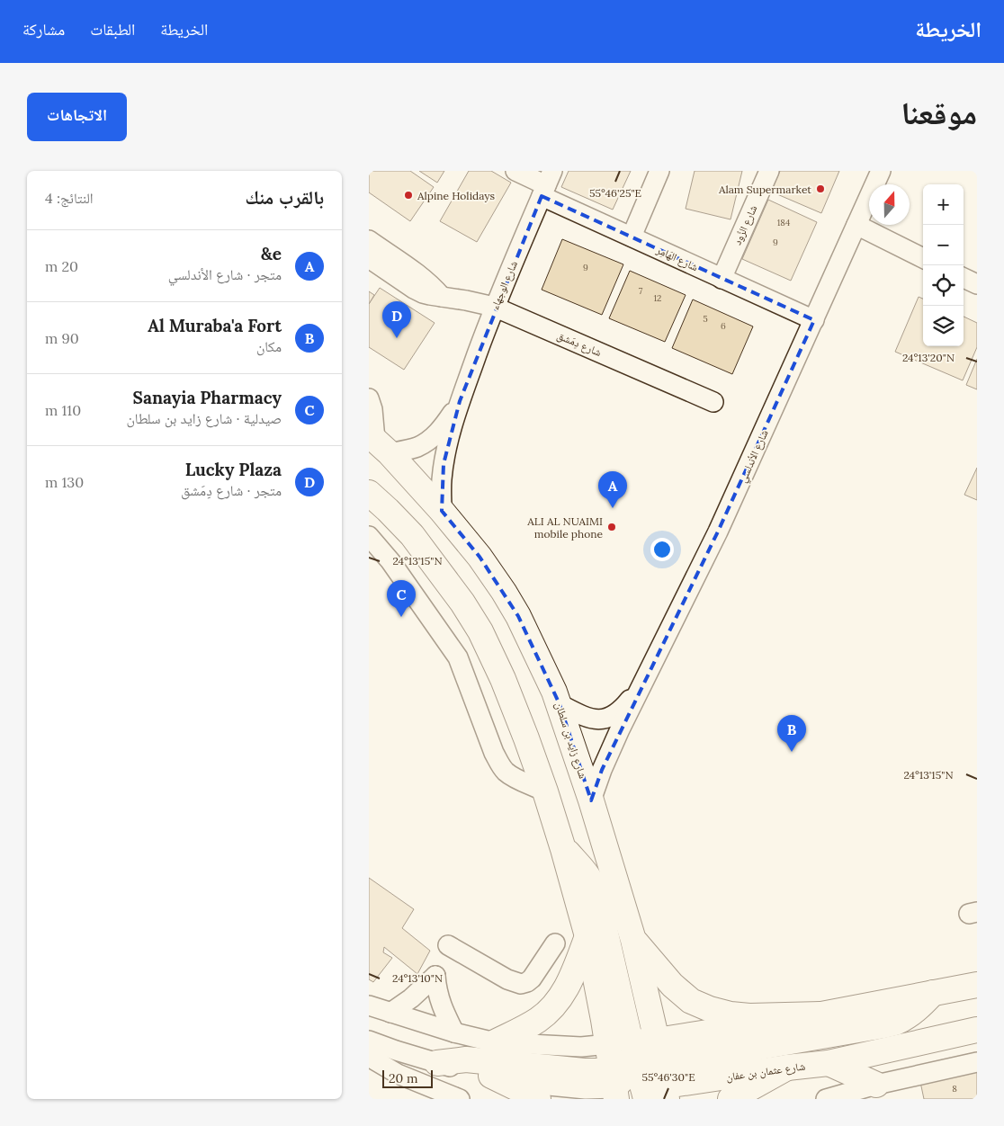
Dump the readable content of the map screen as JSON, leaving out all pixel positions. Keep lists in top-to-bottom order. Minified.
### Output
{"streets":{"main road":["شارع زايد بن سلطان","شارع عثمان بن عفان"],"street":["شارع الزُود","شارع الهَامِر","شارع الوجهاء","شارع دِمَشق","شارع الأندلسي"]},"crossings":[["شارع الزُود","شارع الهَامِر"],["شارع الهَامِر","شارع الوجهاء"],["شارع الهَامِر","شارع الأندلسي"],["شارع الوجهاء","شارع دِمَشق"],["شارع الوجهاء","شارع زايد بن سلطان"],["شارع الأندلسي","شارع زايد بن سلطان"]],"places":["Alam Supermarket","Alpine Holidays","ALI AL NUAIMI mobile phone"],"house_numbers":["184","9","9","7","12","5","6","8"],"scale_bar":"20 m","north":"top","page":{"header":"الخريطة","nav":["الخريطة","الطبقات","مشاركة"],"title":"موقعنا","buttons":"الاتجاهات","heading":["بالقرب منك","النتائج: 4"],"map_buttons":["+","−"],"list":[{"mark":"A","name":"e&","note":"متجر · شارع الأندلسي","value":"20 m"},{"mark":"B","name":"Al Muraba'a Fort","note":"مكان","value":"90 m"},{"mark":"C","name":"Sanayia Pharmacy","note":"صيدلية · شارع زايد بن سلطان","value":"110 m"},{"mark":"D","name":"Lucky Plaza","note":"متجر · شارع دِمَشق","value":"130 m"}],"pins":["D","A","C","B"],"scale":"20 m"},"coordinates":["55°46'25\"E","24°13'20\"N","24°13'15\"N","24°13'10\"N","55°46'30\"E"]}
